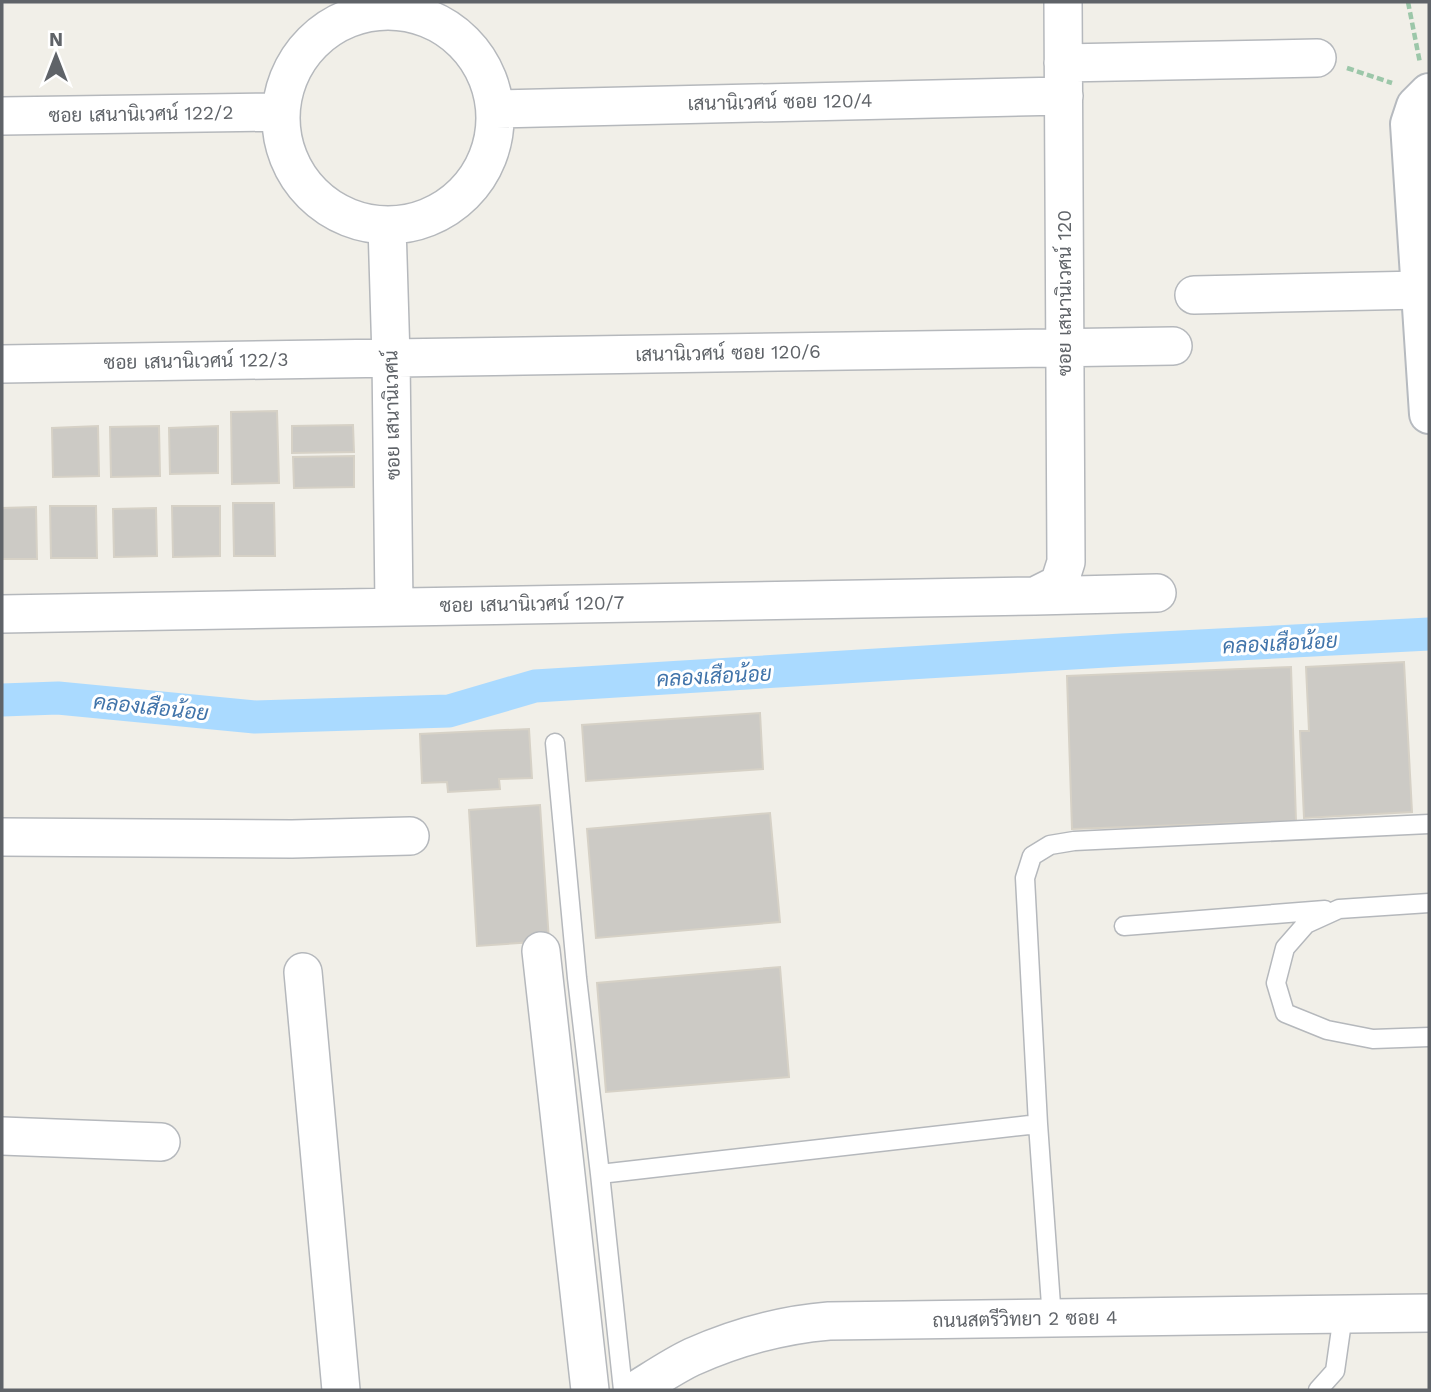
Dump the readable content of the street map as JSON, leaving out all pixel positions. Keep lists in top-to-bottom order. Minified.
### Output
{"streets":{"street":["เสนานิเวศน์ ซอย 120/4","ซอย เสนานิเวศน์ 122/2","ซอย เสนานิเวศน์ 120","เสนานิเวศน์ ซอย 120/6","ซอย เสนานิเวศน์ 122/3","ซอย เสนานิเวศน์","ซอย เสนานิเวศน์ 120/7","ถนนสตรีวิทยา 2 ซอย 4"]},"crossings":[["เสนานิเวศน์ ซอย 120/4","ซอย เสนานิเวศน์ 122/2"],["เสนานิเวศน์ ซอย 120/4","ซอย เสนานิเวศน์ 120"],["เสนานิเวศน์ ซอย 120/4","ซอย เสนานิเวศน์"],["ซอย เสนานิเวศน์ 122/2","ซอย เสนานิเวศน์"],["ซอย เสนานิเวศน์ 120","เสนานิเวศน์ ซอย 120/6"],["ซอย เสนานิเวศน์ 120","ซอย เสนานิเวศน์ 120/7"],["เสนานิเวศน์ ซอย 120/6","ซอย เสนานิเวศน์ 122/3"],["เสนานิเวศน์ ซอย 120/6","ซอย เสนานิเวศน์"],["ซอย เสนานิเวศน์ 122/3","ซอย เสนานิเวศน์"],["ซอย เสนานิเวศน์","ซอย เสนานิเวศน์ 120/7"]],"water":["คลองเสือน้อย"],"north":"top"}
